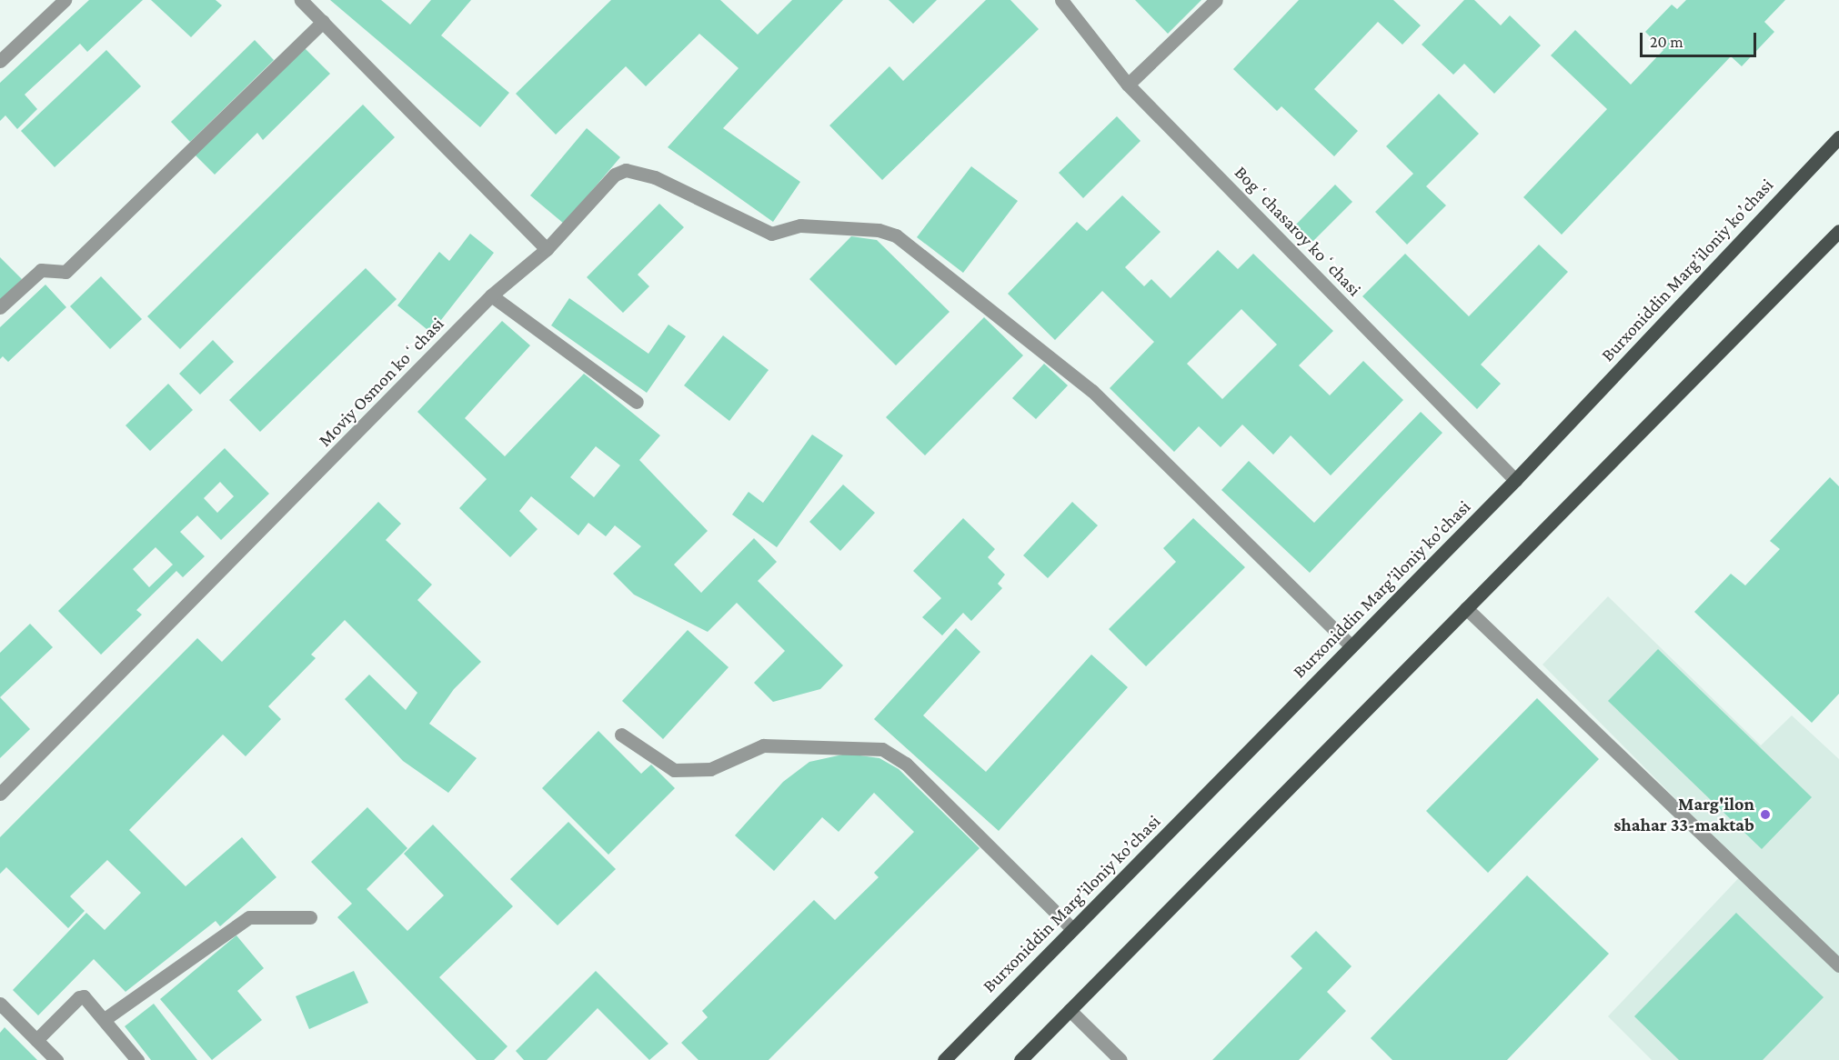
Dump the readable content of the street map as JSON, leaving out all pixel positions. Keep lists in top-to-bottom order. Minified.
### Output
{"streets":{"main road":["Burxoniddin Marg’iloniy ko’chasi"],"street":["Bogʻchasaroy koʻchasi","Moviy Osmon koʻchasi"]},"crossings":[["Bogʻchasaroy koʻchasi","Burxoniddin Marg’iloniy ko’chasi"],["Burxoniddin Marg’iloniy ko’chasi","Moviy Osmon koʻchasi"]],"places":["Marg'ilon shahar 33-maktab"],"scale_bar":"20 m"}
